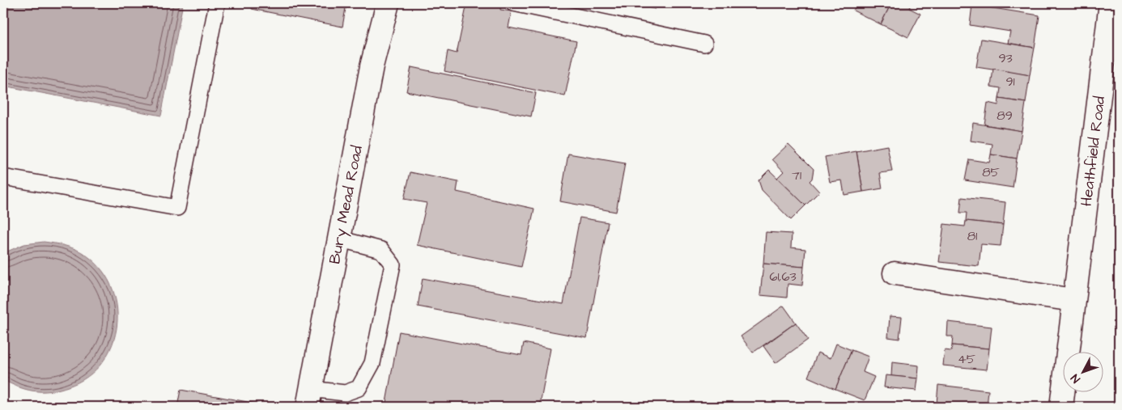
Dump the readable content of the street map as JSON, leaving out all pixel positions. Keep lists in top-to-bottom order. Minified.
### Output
{"streets":{"street":["Heathfield Road","Bury Mead Road"]},"house_numbers":["93","91","89","85","71","81","61,63","45"],"north":"bottom left"}
